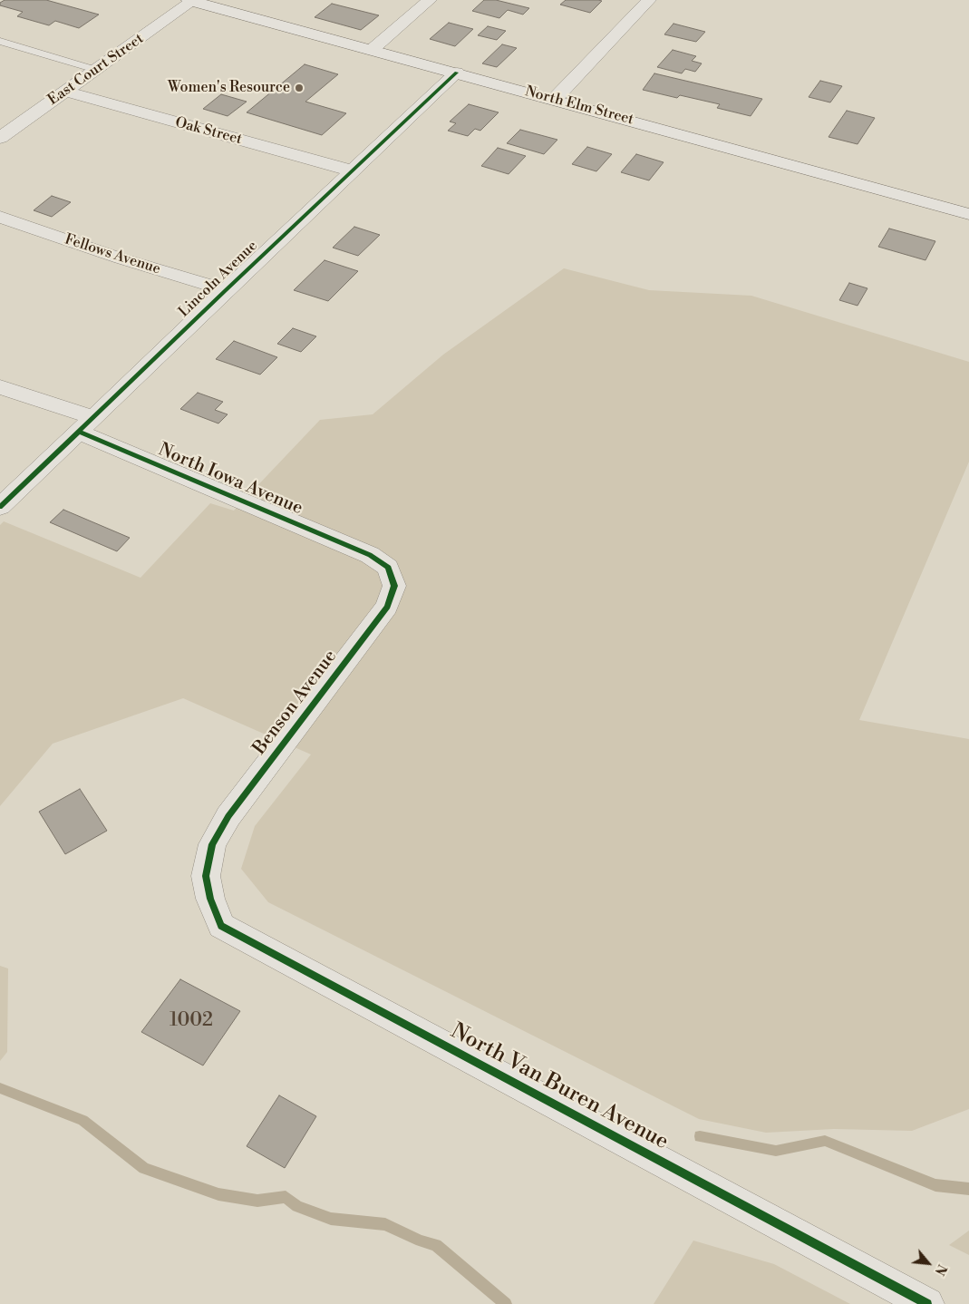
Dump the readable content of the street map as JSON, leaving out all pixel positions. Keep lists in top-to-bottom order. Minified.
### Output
{"streets":{"street":["East Court Street","North Elm Street","Oak Street","Fellows Avenue","Lincoln Avenue","North Iowa Avenue","Benson Avenue","North Van Buren Avenue"]},"crossings":[["East Court Street","North Elm Street"],["East Court Street","Oak Street"],["North Elm Street","Lincoln Avenue"],["Oak Street","Lincoln Avenue"],["Fellows Avenue","Lincoln Avenue"],["Lincoln Avenue","North Iowa Avenue"],["North Iowa Avenue","Benson Avenue"],["Benson Avenue","North Van Buren Avenue"]],"places":["Women's Resource"],"house_numbers":["1002"],"north":"bottom right"}
